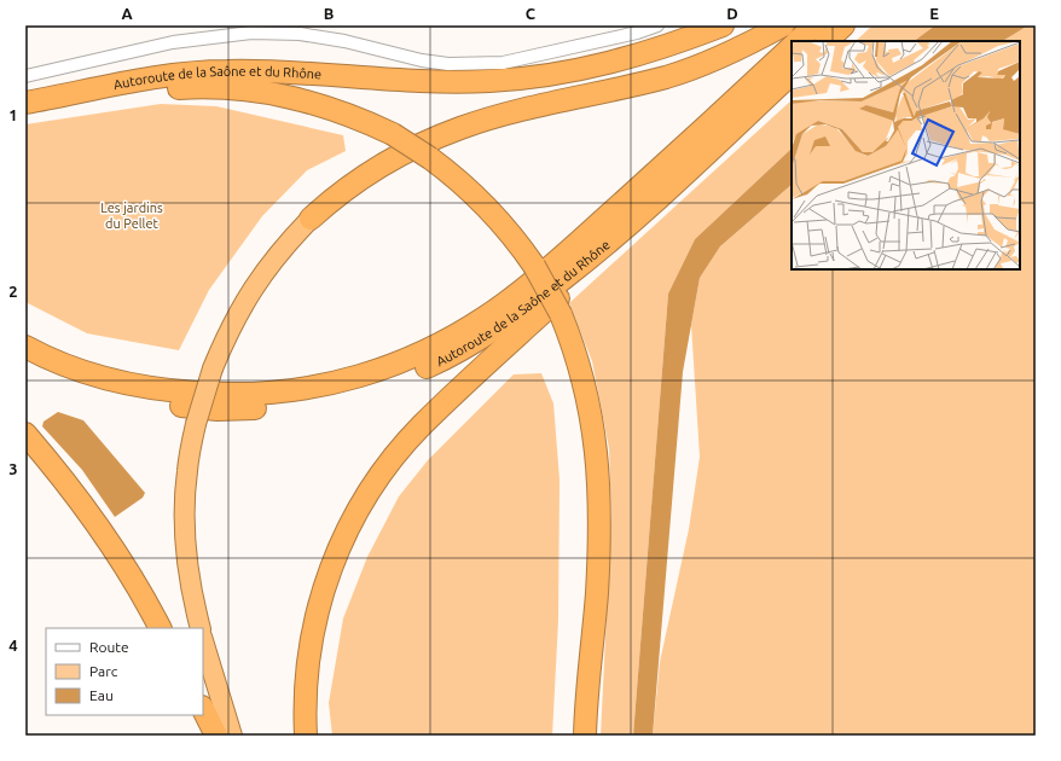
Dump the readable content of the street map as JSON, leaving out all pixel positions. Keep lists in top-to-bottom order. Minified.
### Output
{"streets":{"highway":["Autoroute de la Saône et du Rhône"]},"parks":["Les jardins du Pellet"],"legend":["Route","Parc","Eau"],"grid":{"columns":["A","B","C","D","E"],"rows":["1","2","3","4"]}}
